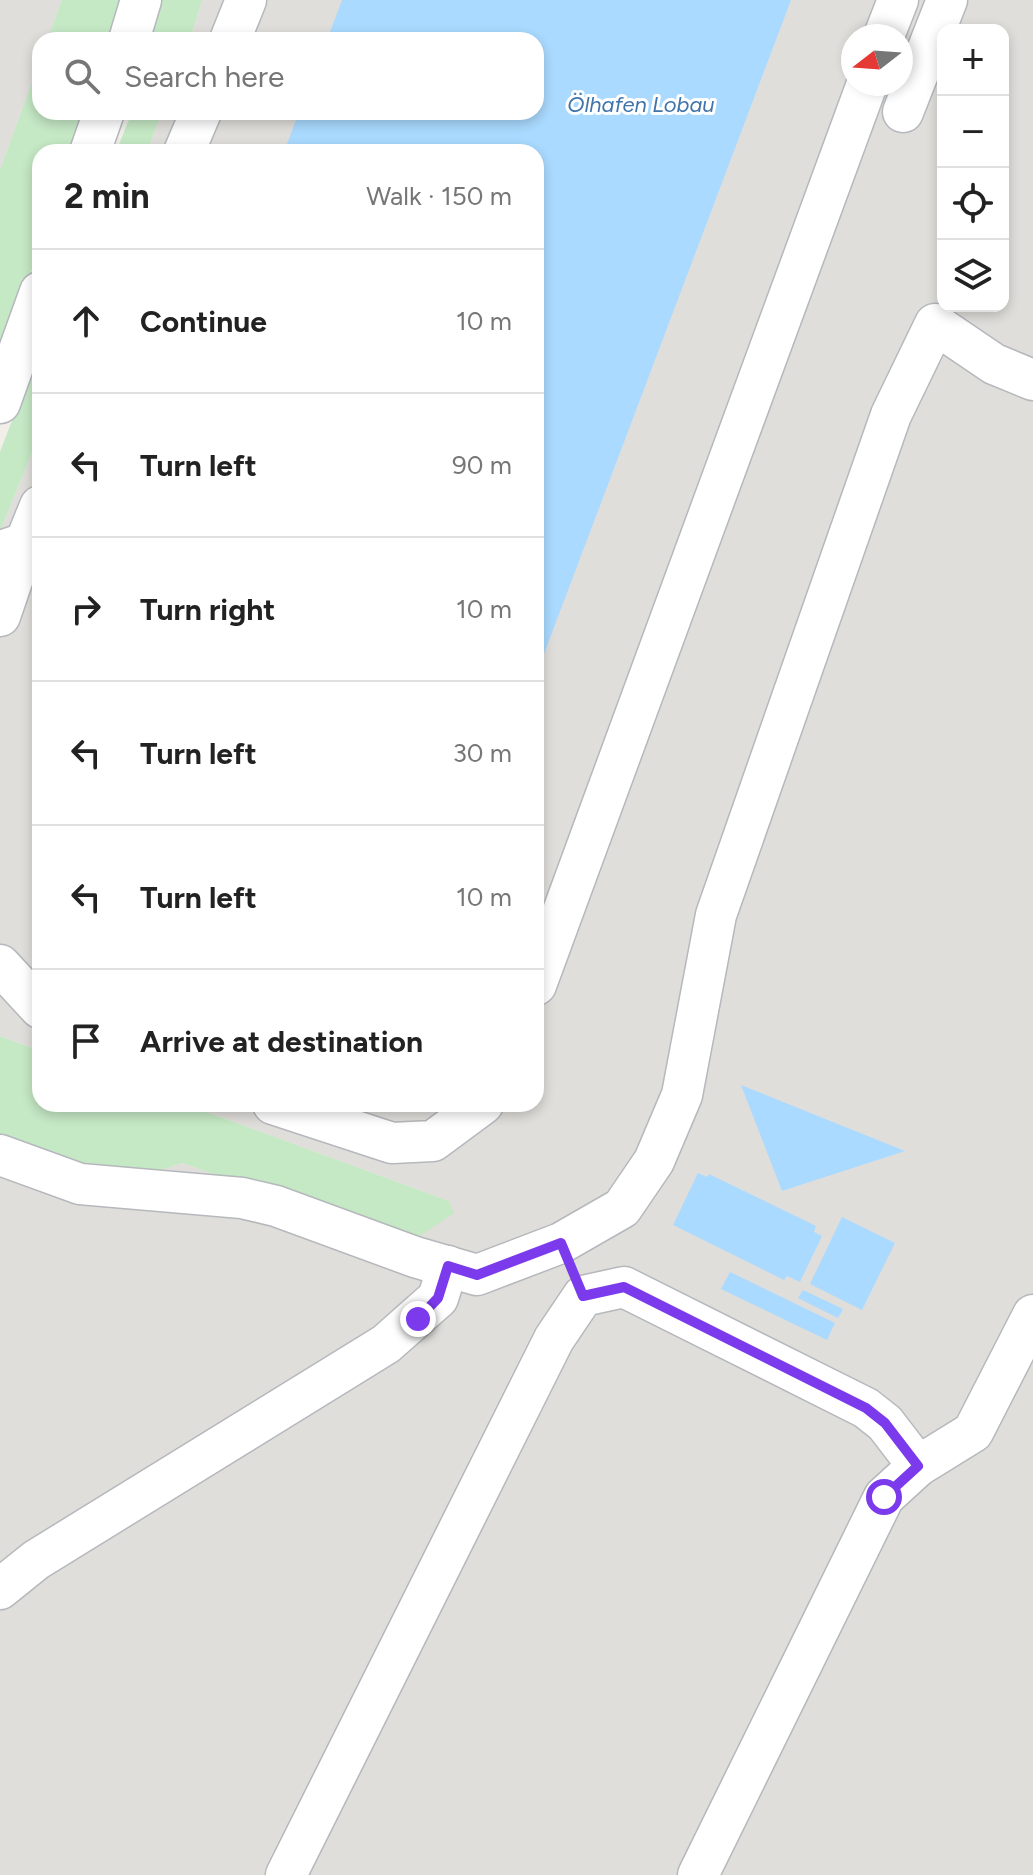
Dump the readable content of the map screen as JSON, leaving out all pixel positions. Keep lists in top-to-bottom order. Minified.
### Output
{"water":["Ölhafen Lobau"],"north":"left","page":{"map_buttons":["+","−"],"search":"Search here","heading":["2 min","Walk · 150 m"],"list":[["Continue","10 m"],["Turn left","90 m"],["Turn right","10 m"],["Turn left","30 m"],["Turn left","10 m"],"Arrive at destination"]}}
